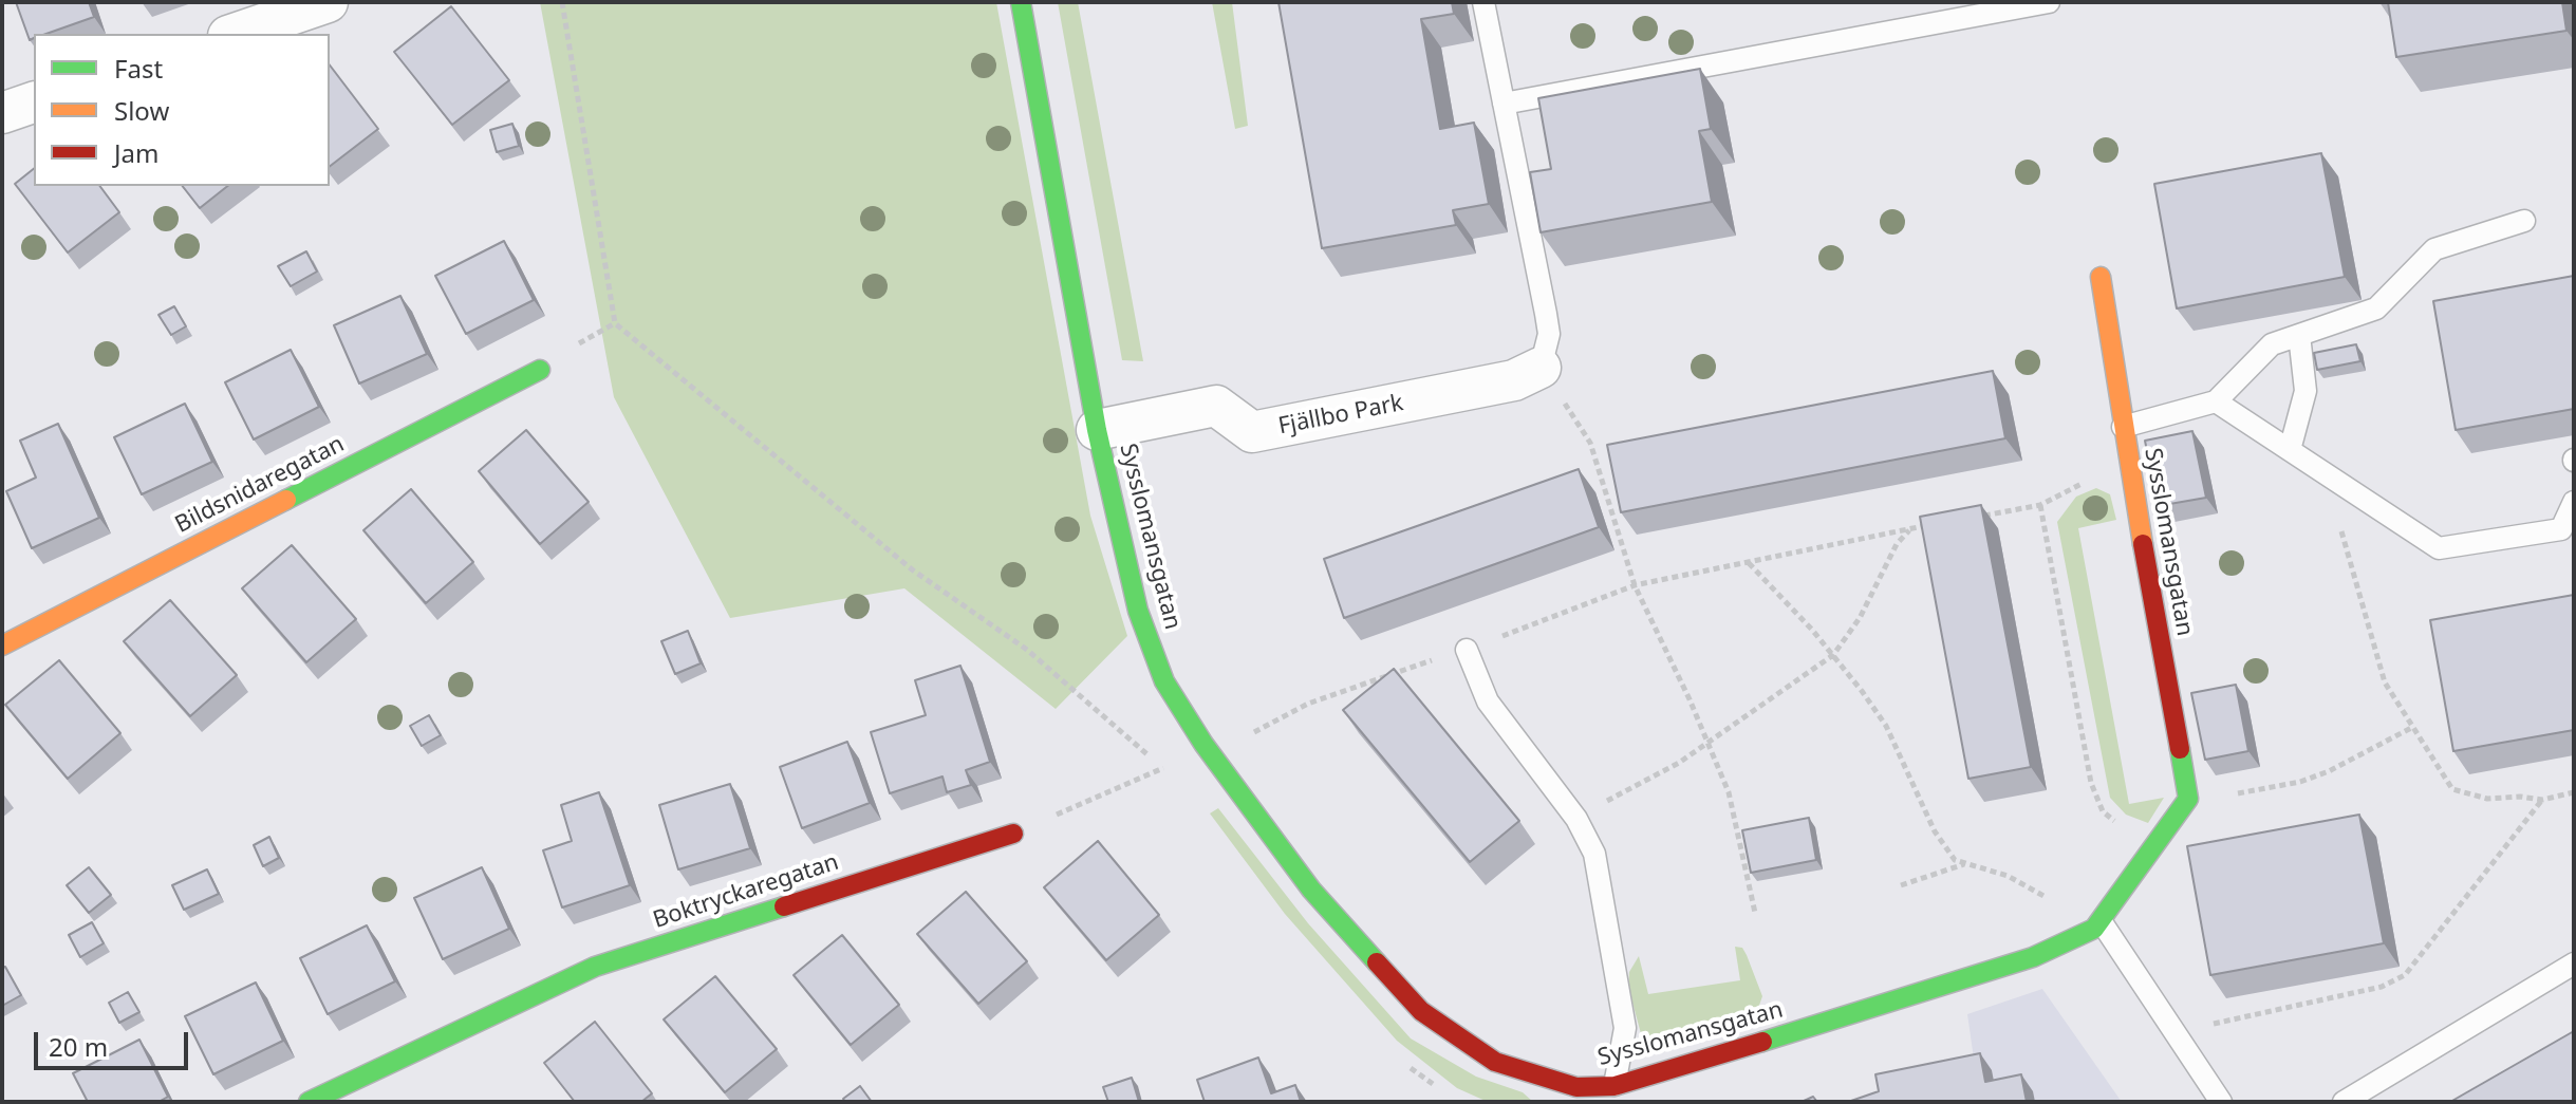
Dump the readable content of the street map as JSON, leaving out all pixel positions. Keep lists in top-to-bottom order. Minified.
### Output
{"streets":{"street":["Fjällbo Park","Bildsnidaregatan","Sysslomansgatan","Boktryckaregatan"]},"crossings":[["Fjällbo Park","Sysslomansgatan"]],"legend":["Fast","Slow","Jam"],"scale_bar":"20 m"}
